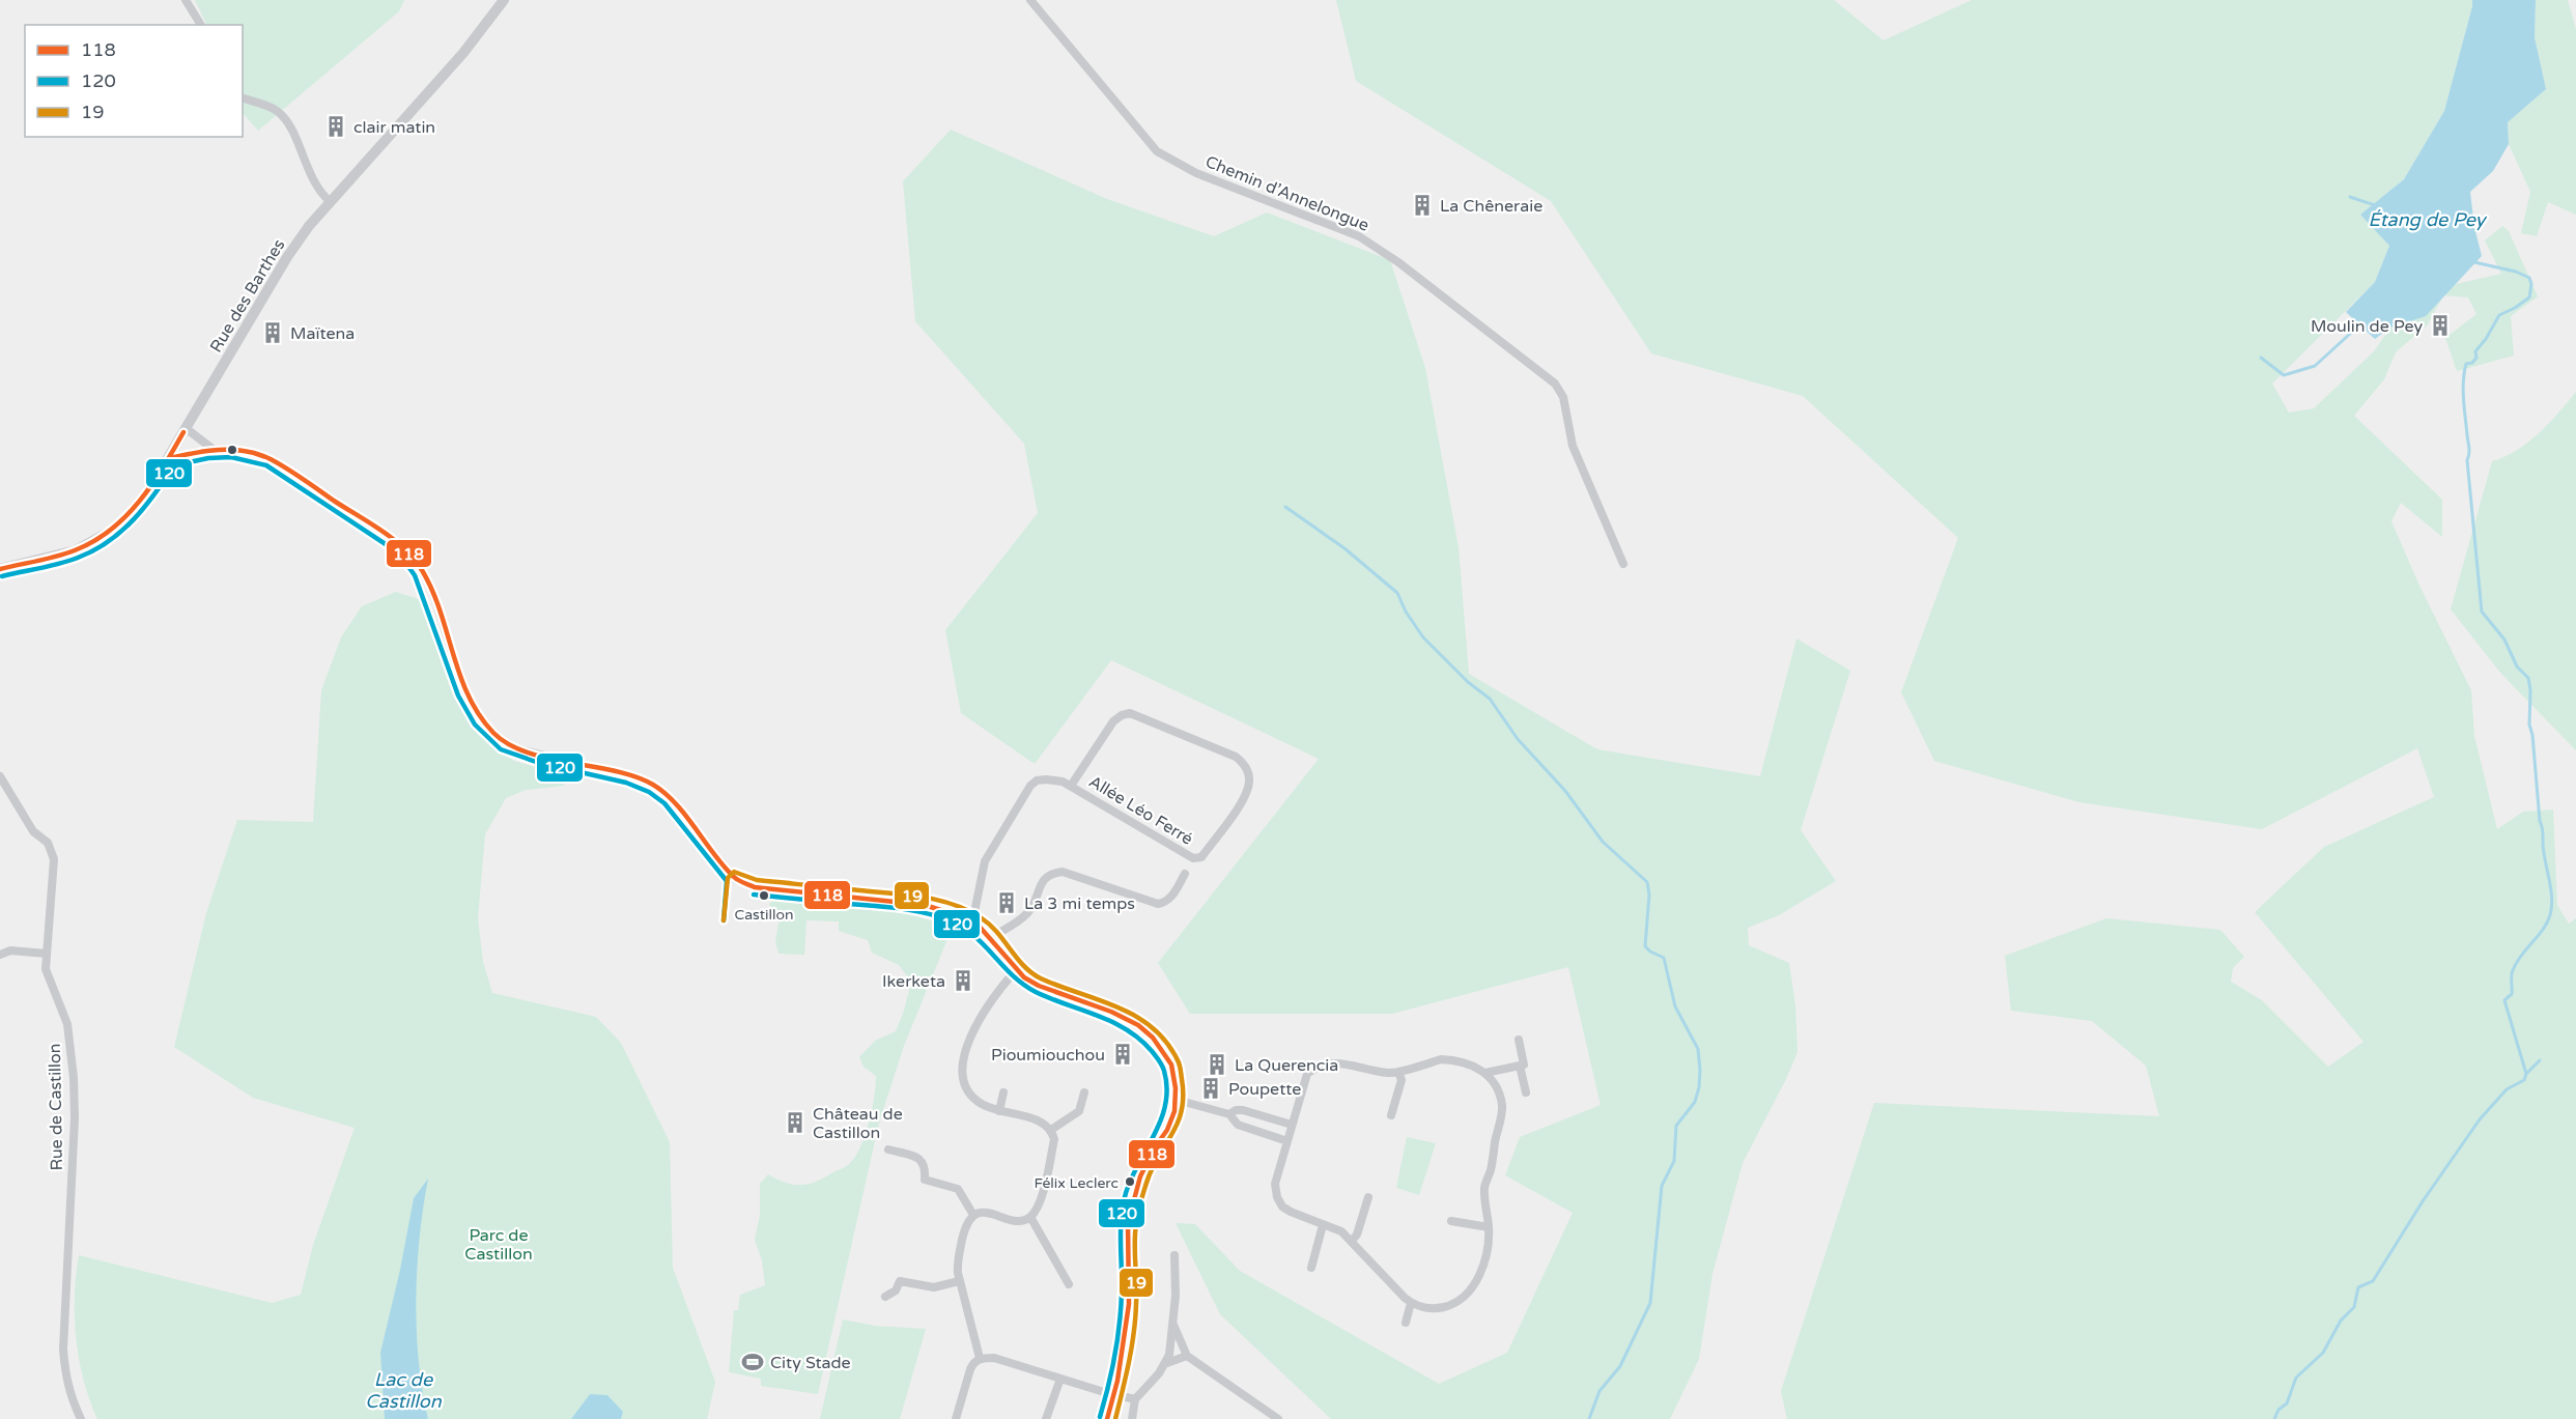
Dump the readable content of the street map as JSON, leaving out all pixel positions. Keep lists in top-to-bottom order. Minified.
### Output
{"streets":{"street":["Chemin d’Annelongue","Rue des Barthes","Allée Léo Ferré","Rue de Castillon"]},"water":["Étang de Pey","Lac de Castillon"],"parks":["Parc de Castillon"],"places":{"building":["clair matin","La Chêneraie","Moulin de Pey","Maïtena","La 3 mi temps","Ikerketa","Pioumiouchou","La Querencia","Poupette","Château de Castillon"],"other":["Castillon","Félix Leclerc"],"sports":["City Stade"]},"lines":["transit line 118","transit line 120","transit line 19"],"legend":["118","120","19"]}
